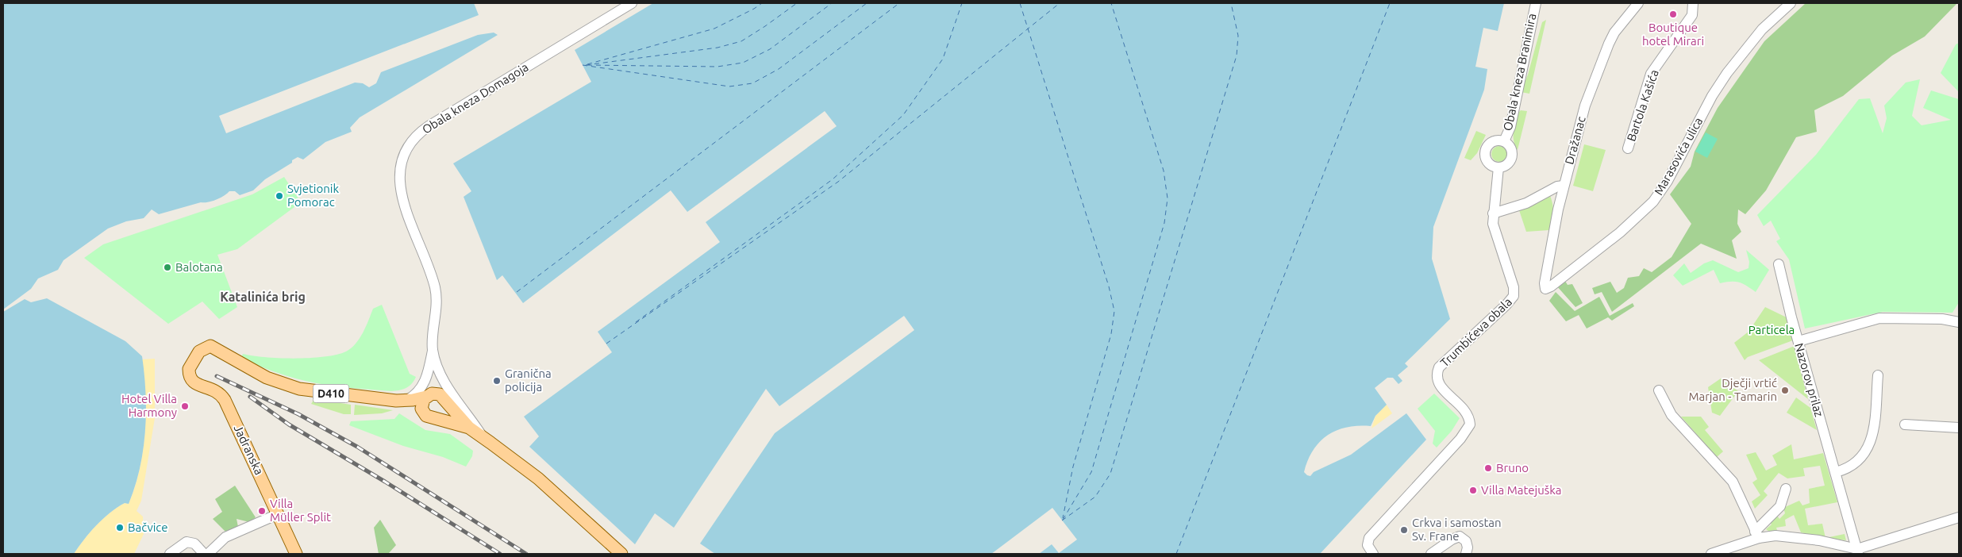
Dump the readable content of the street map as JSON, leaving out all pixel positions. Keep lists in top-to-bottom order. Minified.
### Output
{"streets":{"main road":["Obala kneza Domagoja","D410","Jadranska"],"street":["Obala kneza Branimira","Bartola Kašića","Dražanac","Marasovića ulica","Trumbićeva obala","Nazorov prilaz"]},"crossings":[["Obala kneza Domagoja","D410"],["Dražanac","Marasovića ulica"],["D410","Jadranska"]],"districts":["Katalinića brig"],"parks":["Particela"],"places":["Boutique hotel Mirari","Svjetionik Pomorac","Balotana","Granična policija","Dječji vrtić Marjan - Tamarin","Hotel Villa Harmony","Bruno","Villa Matejuška","Villa Müller Split","Bačvice","Crkva i samostan Sv. Frane"]}
